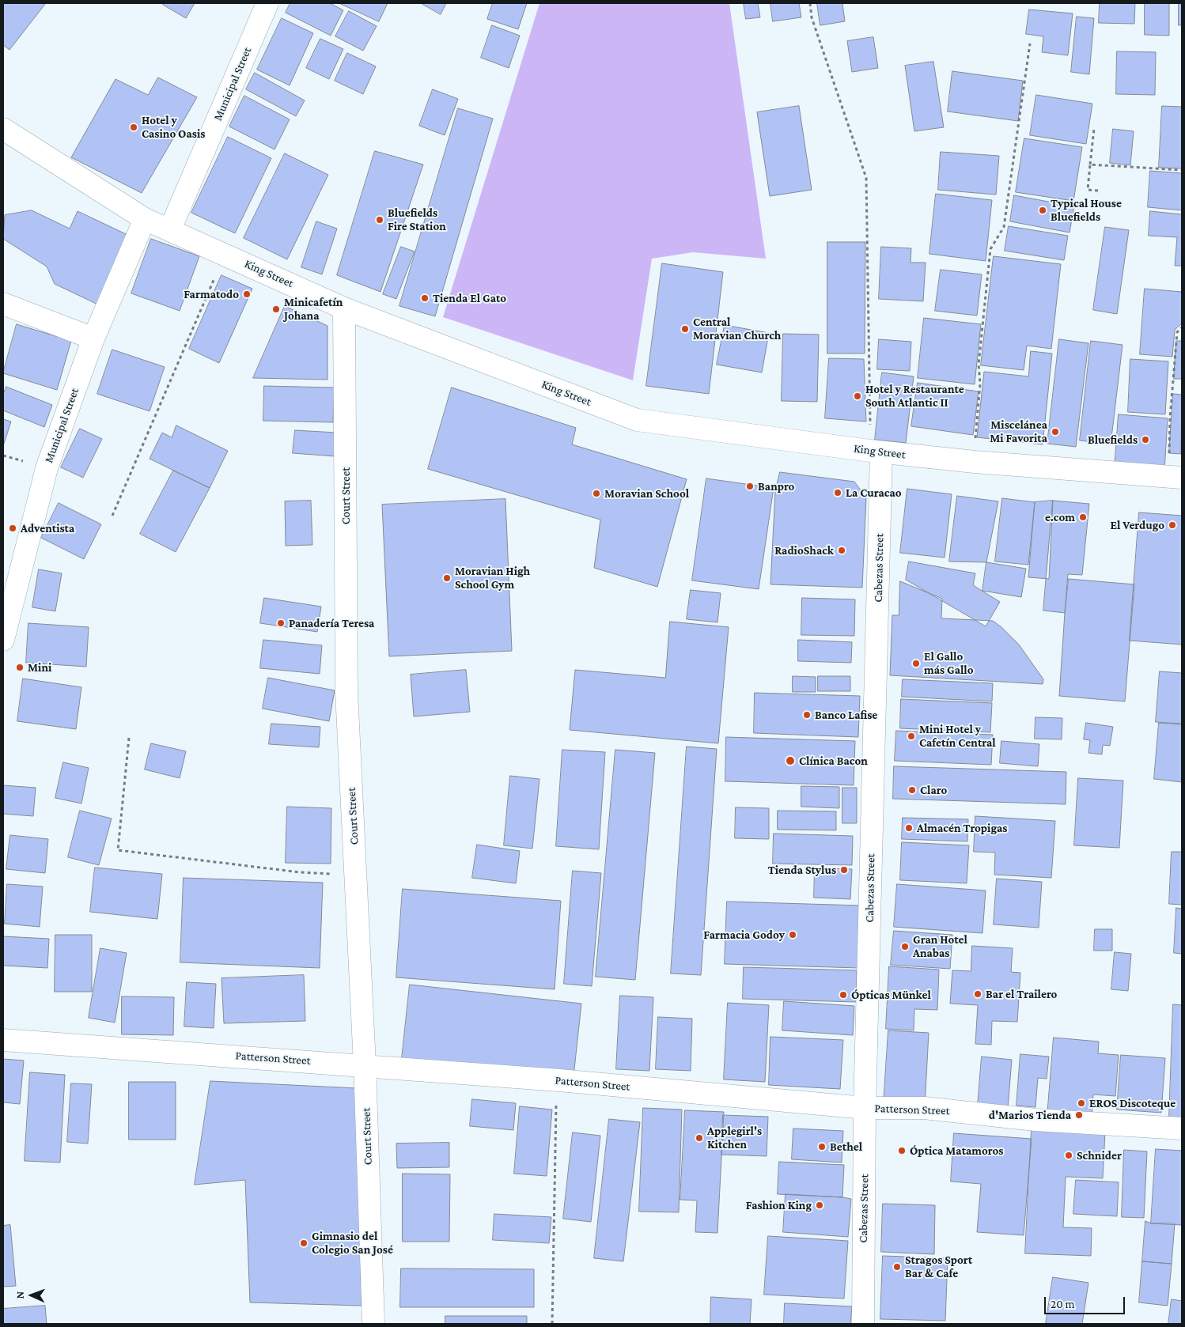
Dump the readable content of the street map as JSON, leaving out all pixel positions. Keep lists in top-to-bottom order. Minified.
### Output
{"streets":{"street":["Municipal Street","King Street","Court Street","Cabezas Street","Patterson Street"]},"crossings":[["Municipal Street","King Street"],["King Street","Court Street"],["King Street","Cabezas Street"],["Court Street","Patterson Street"],["Cabezas Street","Patterson Street"]],"places":["Hotel y Casino Oasis","Typical House Bluefields","Bluefields Fire Station","Farmatodo","Tienda El Gato","Minicafetín Johana","Central Moravian Church","Hotel y Restaurante South Atlantic II","Miscelánea Mi Favorita","Bluefields","Banpro","La Curacao","Moravian School","e.com","El Verdugo","Adventista","RadioShack","Moravian High School Gym","Panadería Teresa","El Gallo más Gallo","Mini","Banco Lafise","Mini Hotel y Cafetín Central","Clínica Bacon","Claro","Almacén Tropigas","Tienda Stylus","Farmacia Godoy","Gran Hotel Anabas","Bar el Trailero","Ópticas Münkel","EROS Discoteque","d'Marios Tienda","Applegirl's Kitchen","Bethel","Óptica Matamoros","Schnider","Fashion King","Gimnasio del Colegio San José","Stragos Sport Bar & Cafe"],"scale_bar":"20 m","north":"left"}
